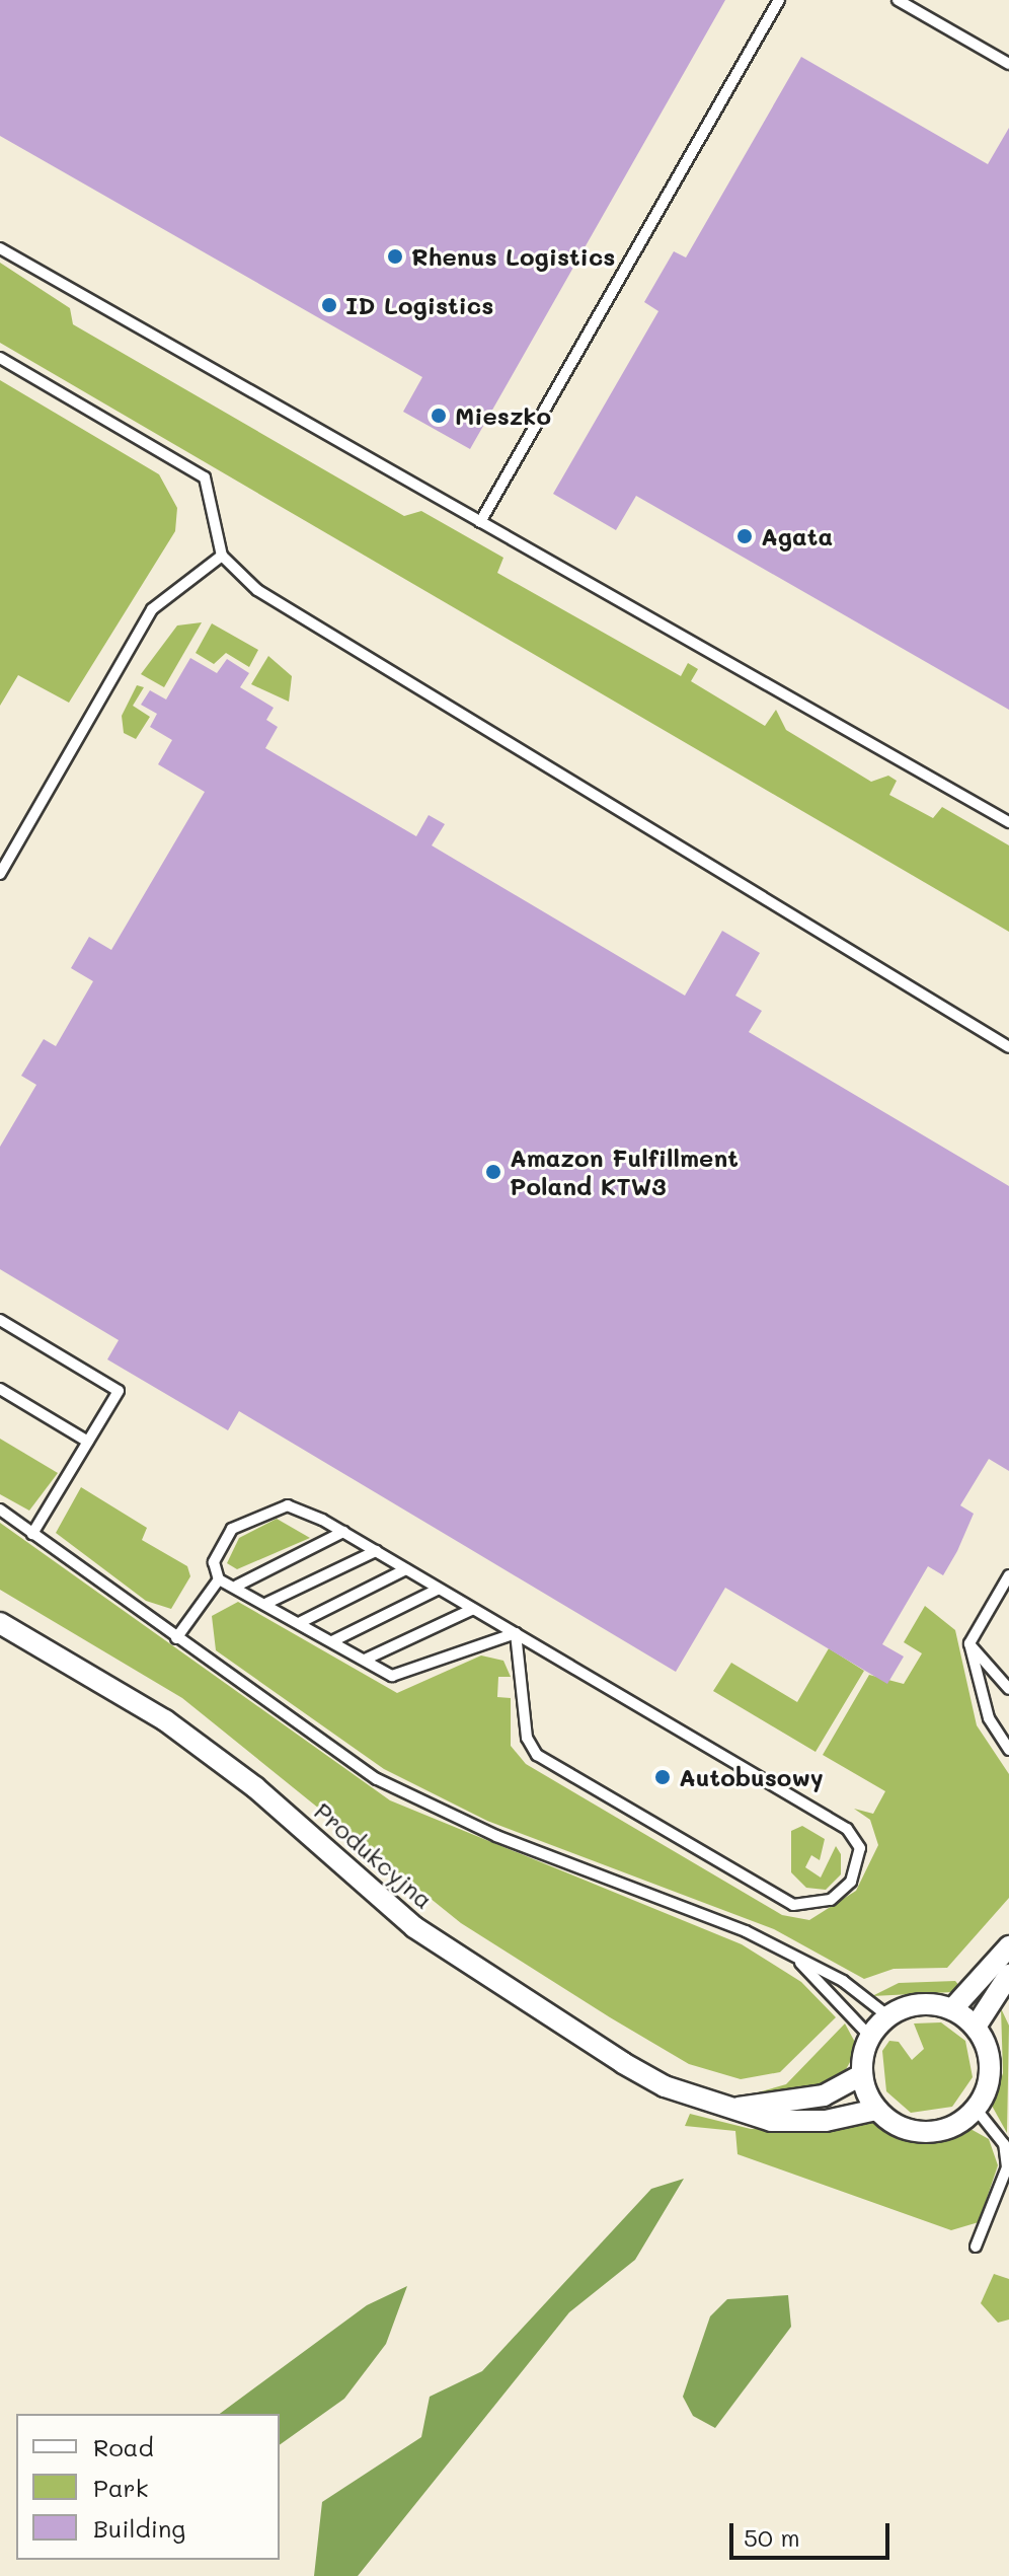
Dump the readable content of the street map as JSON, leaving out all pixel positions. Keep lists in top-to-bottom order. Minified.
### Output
{"streets":{"street":["Produkcyjna"]},"places":["Rhenus Logistics","ID Logistics","Mieszko","Agata","Amazon Fulfillment Poland KTW3","Autobusowy"],"legend":["Road","Park","Building"],"scale_bar":"50 m"}
